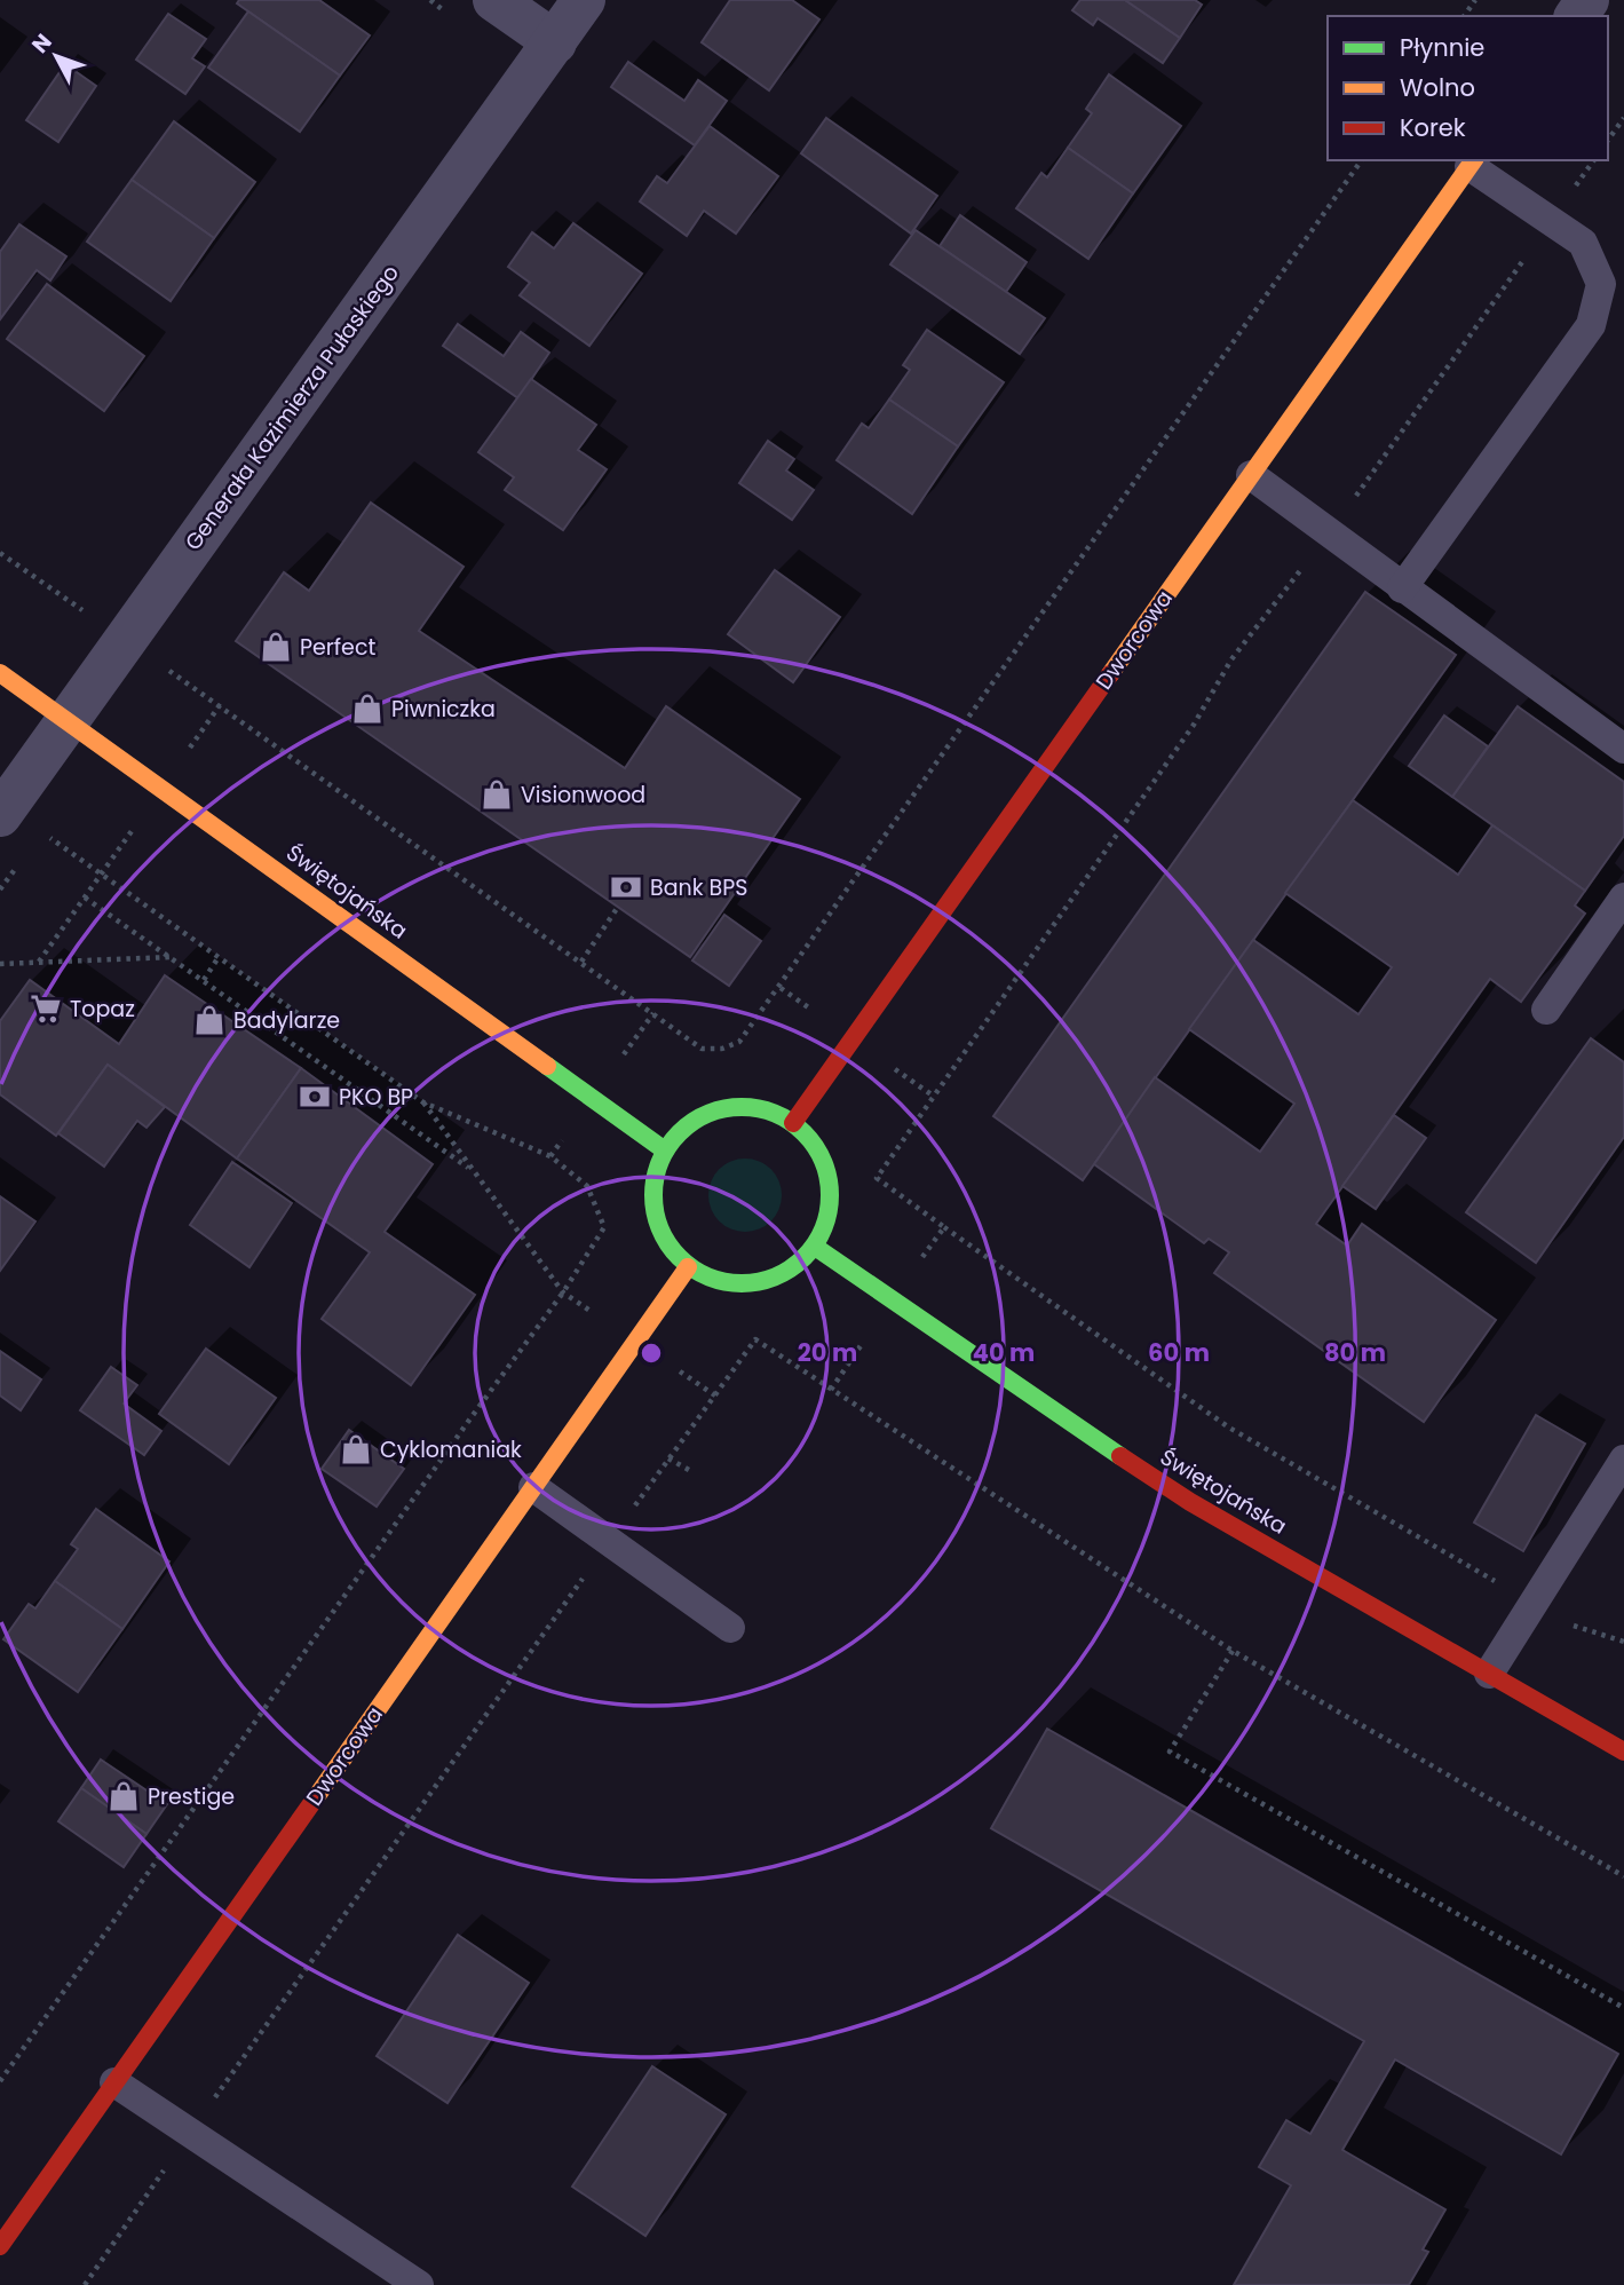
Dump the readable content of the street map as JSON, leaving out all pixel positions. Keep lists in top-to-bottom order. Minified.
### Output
{"streets":{"street":["Generała Kazimierza Pułaskiego","Dworcowa","Świętojańska"]},"crossings":[["Generała Kazimierza Pułaskiego","Świętojańska"],["Dworcowa","Świętojańska"]],"places":{"shop":["Perfect","Piwniczka","Visionwood","Badylarze","Cyklomaniak","Prestige"],"bank":["Bank BPS","PKO BP"],"supermarket":["Topaz"]},"legend":["Płynnie","Wolno","Korek"],"north":"top left","rings":["20 m","40 m","60 m","80 m"]}
